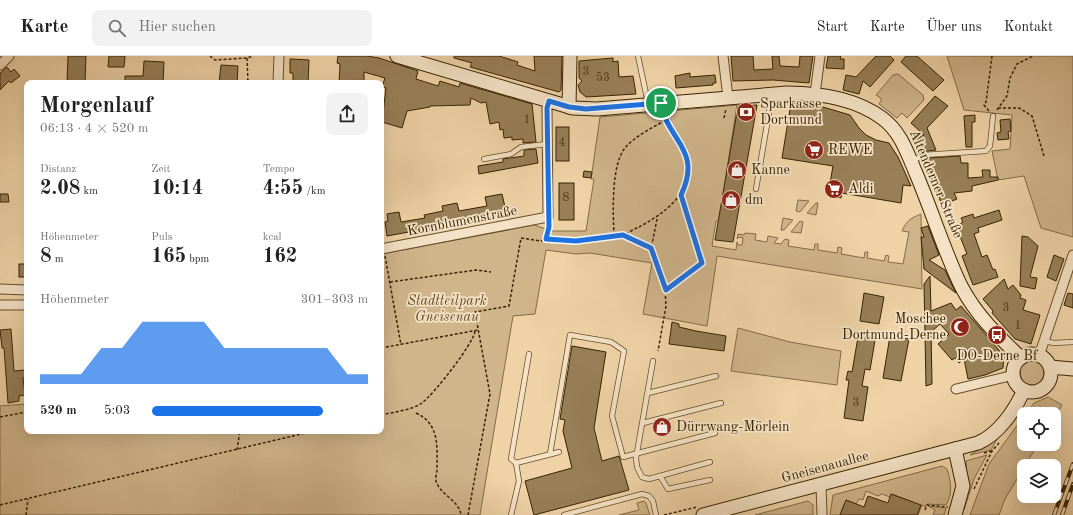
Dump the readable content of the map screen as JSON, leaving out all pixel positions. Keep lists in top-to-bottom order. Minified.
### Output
{"streets":{"main road":["Altenderner Straße","Gneisenauallee"],"street":["Kornblumenstraße"]},"crossings":[["Altenderner Straße","Gneisenauallee"]],"parks":["Stadtteilpark Gneisenau"],"places":{"bank":["Sparkasse Dortmund"],"supermarket":["REWE","Aldi"],"shop":["Kanne","dm","Dürrwang-Mörlein"],"mosque":["Moschee Dortmund-Derne"],"bus stop":["DO-Derne Bf"]},"house_numbers":["3","53","1","4","8","3","1","3"],"page":{"header":"Karte","search":"Hier suchen","nav":["Start","Karte","Über uns","Kontakt"],"heading":["Morgenlauf","06:13 · 4 × 520 m"],"stats":[["Distanz","2.08 km"],["Zeit","10:14"],["Tempo","4:55 /km"],["Höhenmeter","8 m"],["Puls","165 bpm"],["kcal","162"]],"chart":["Höhenmeter","301–303 m"],"list":[{"name":"520 m","note":"5:03"}]}}
